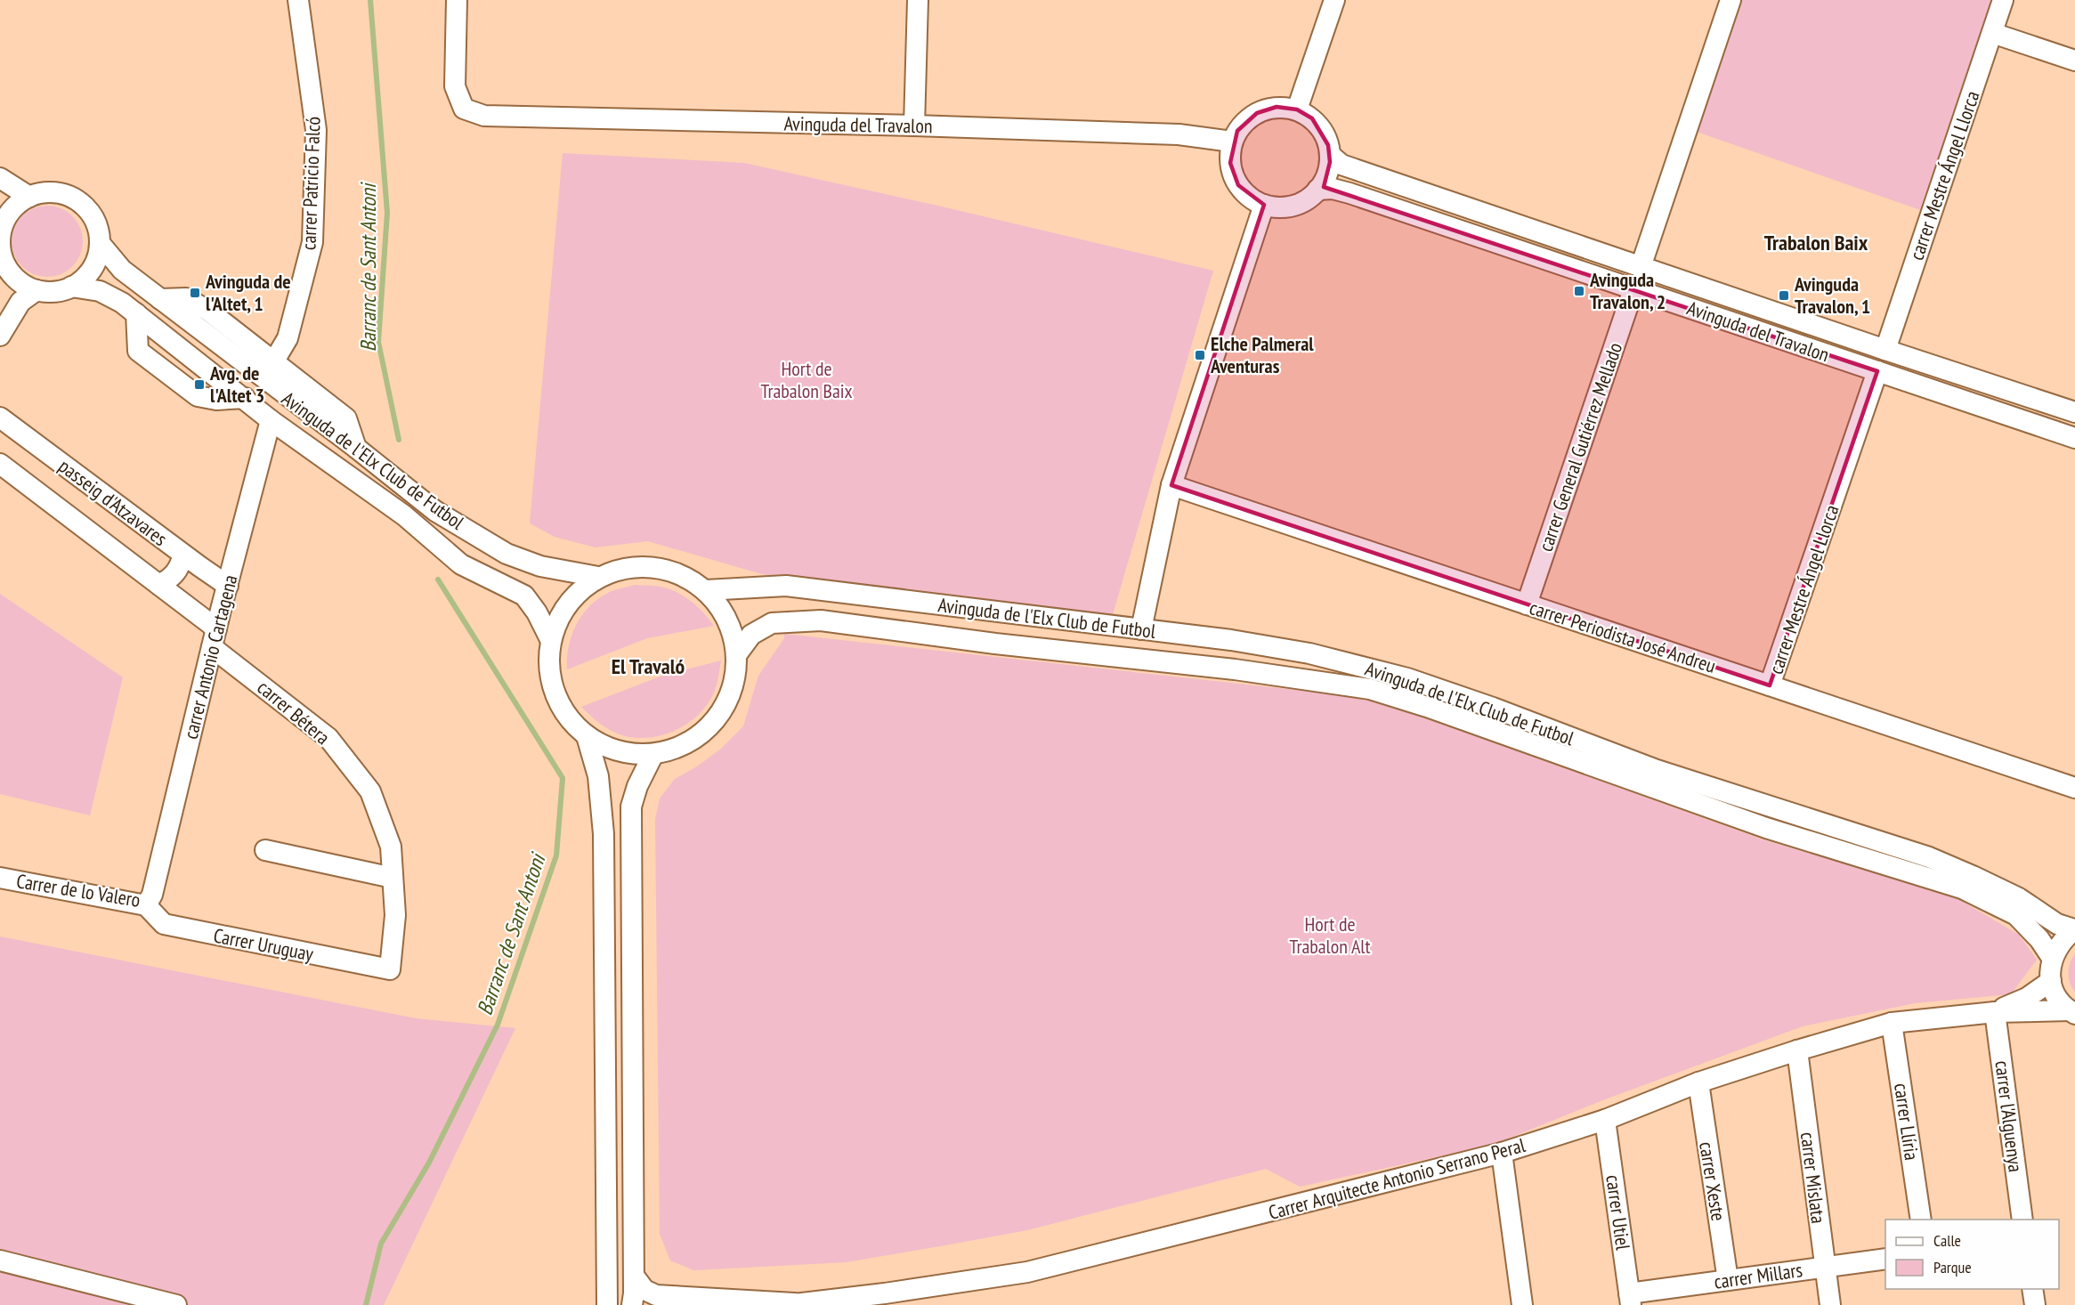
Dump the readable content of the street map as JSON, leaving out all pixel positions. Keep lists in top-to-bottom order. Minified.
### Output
{"streets":{"street":["Avinguda del Travalon","carrer Mestre Ángel Llorca","carrer Patricio Falcó","carrer General Gutiérrez Mellado","Avinguda de l'Elx Club de Futbol","passeig d'Atzavares","carrer Periodista José Andreu","carrer Antonio Cartagena","carrer Bétera","Carrer de lo Valero","Carrer Uruguay","carrer l'Alguenya","carrer Llíria","carrer Mislata","Carrer Arquitecte Antonio Serrano Peral","carrer Xeste","carrer Utiel","carrer Millars"]},"crossings":[["Avinguda del Travalon","carrer Mestre Ángel Llorca"],["Avinguda del Travalon","carrer General Gutiérrez Mellado"],["carrer Mestre Ángel Llorca","carrer Periodista José Andreu"],["carrer General Gutiérrez Mellado","carrer Periodista José Andreu"],["Avinguda de l'Elx Club de Futbol","carrer Antonio Cartagena"],["passeig d'Atzavares","carrer Antonio Cartagena"],["passeig d'Atzavares","carrer Bétera"],["carrer Antonio Cartagena","carrer Bétera"],["carrer Antonio Cartagena","Carrer de lo Valero"],["carrer Antonio Cartagena","Carrer Uruguay"],["carrer Bétera","Carrer Uruguay"],["Carrer de lo Valero","Carrer Uruguay"],["carrer l'Alguenya","Carrer Arquitecte Antonio Serrano Peral"],["carrer Llíria","Carrer Arquitecte Antonio Serrano Peral"],["carrer Mislata","Carrer Arquitecte Antonio Serrano Peral"],["carrer Mislata","carrer Millars"],["Carrer Arquitecte Antonio Serrano Peral","carrer Xeste"],["Carrer Arquitecte Antonio Serrano Peral","carrer Utiel"],["carrer Xeste","carrer Millars"],["carrer Utiel","carrer Millars"]],"districts":["Trabalon Baix","El Travaló"],"water":["Barranc de Sant Antoni"],"parks":["Hort de Trabalon Baix","Hort de Trabalon Alt"],"places":{"transit":["Avinguda Travalon, 2","Avinguda de l'Altet, 1","Avinguda Travalon, 1","Elche Palmeral Aventuras","Avg. de l'Altet 3"]},"legend":["Calle","Parque"]}
